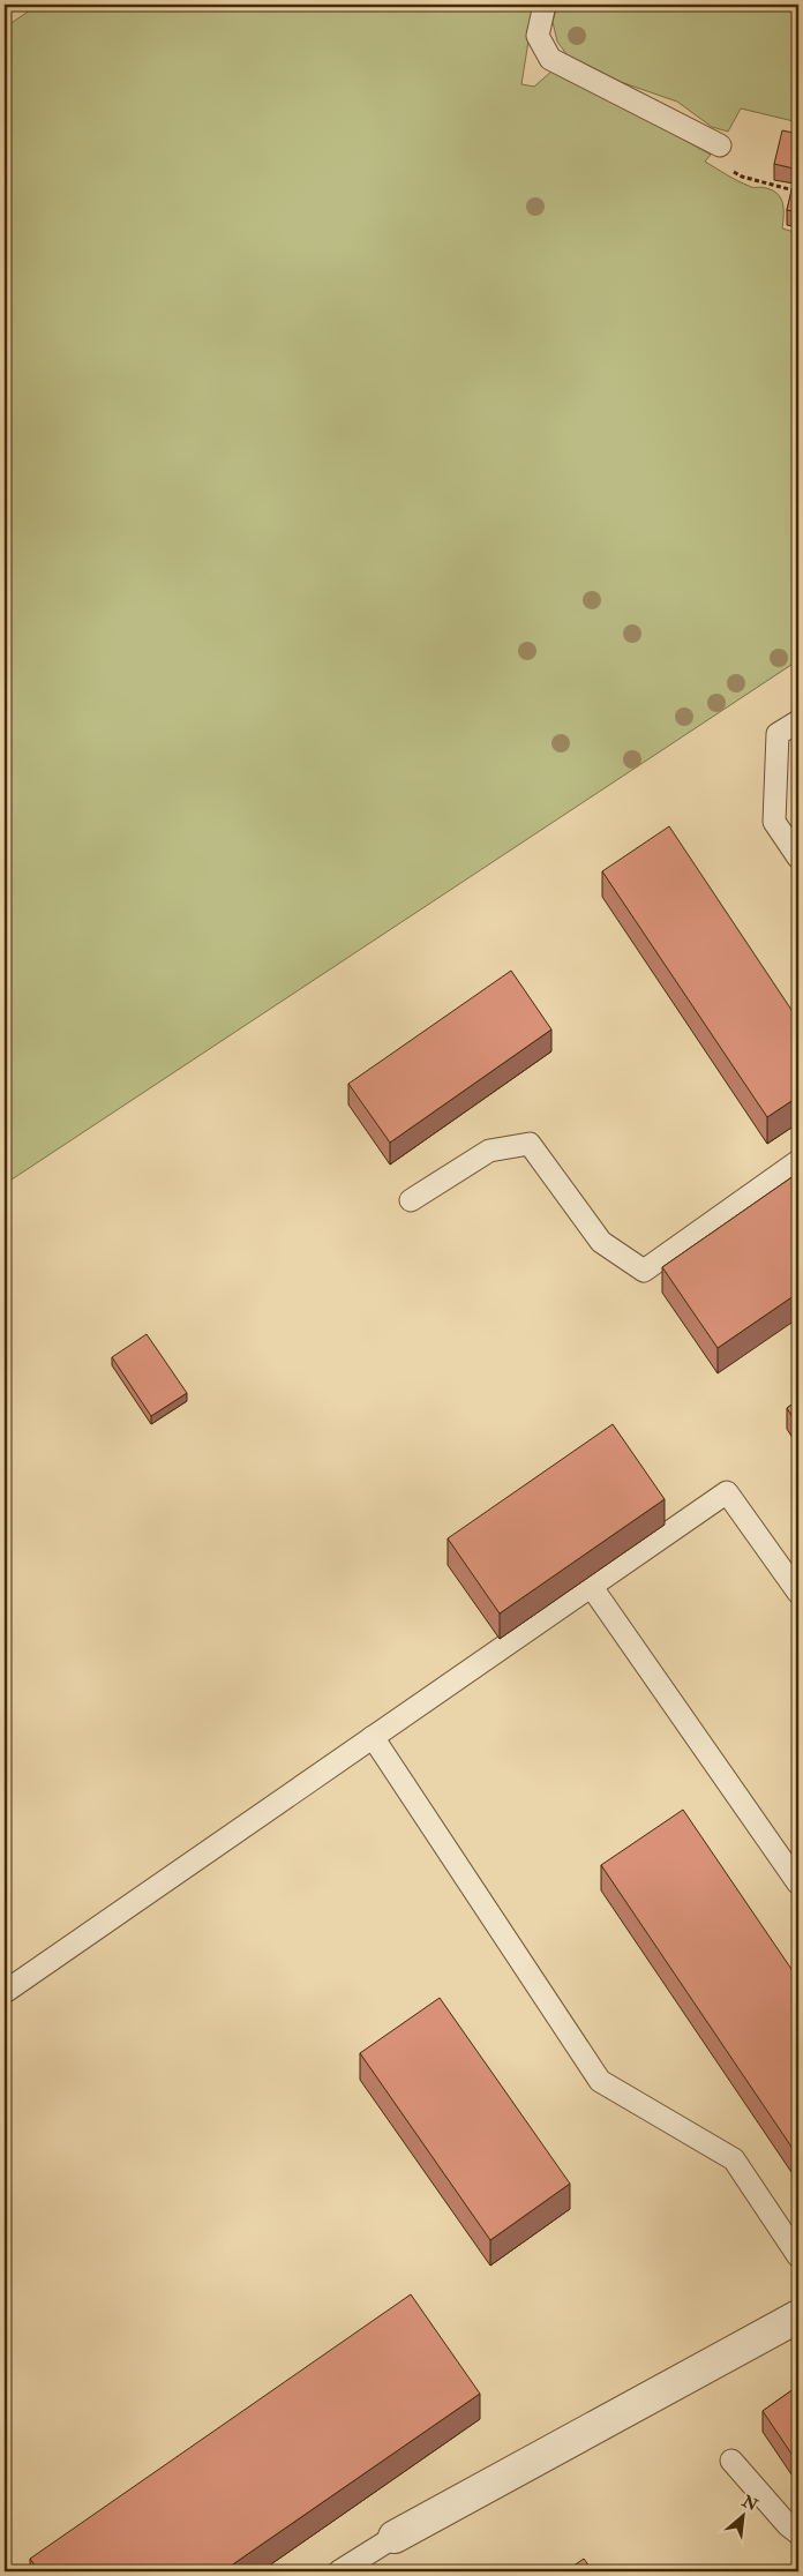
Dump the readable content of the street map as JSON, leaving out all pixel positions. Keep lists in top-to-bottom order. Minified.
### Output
{"north":"top right"}
